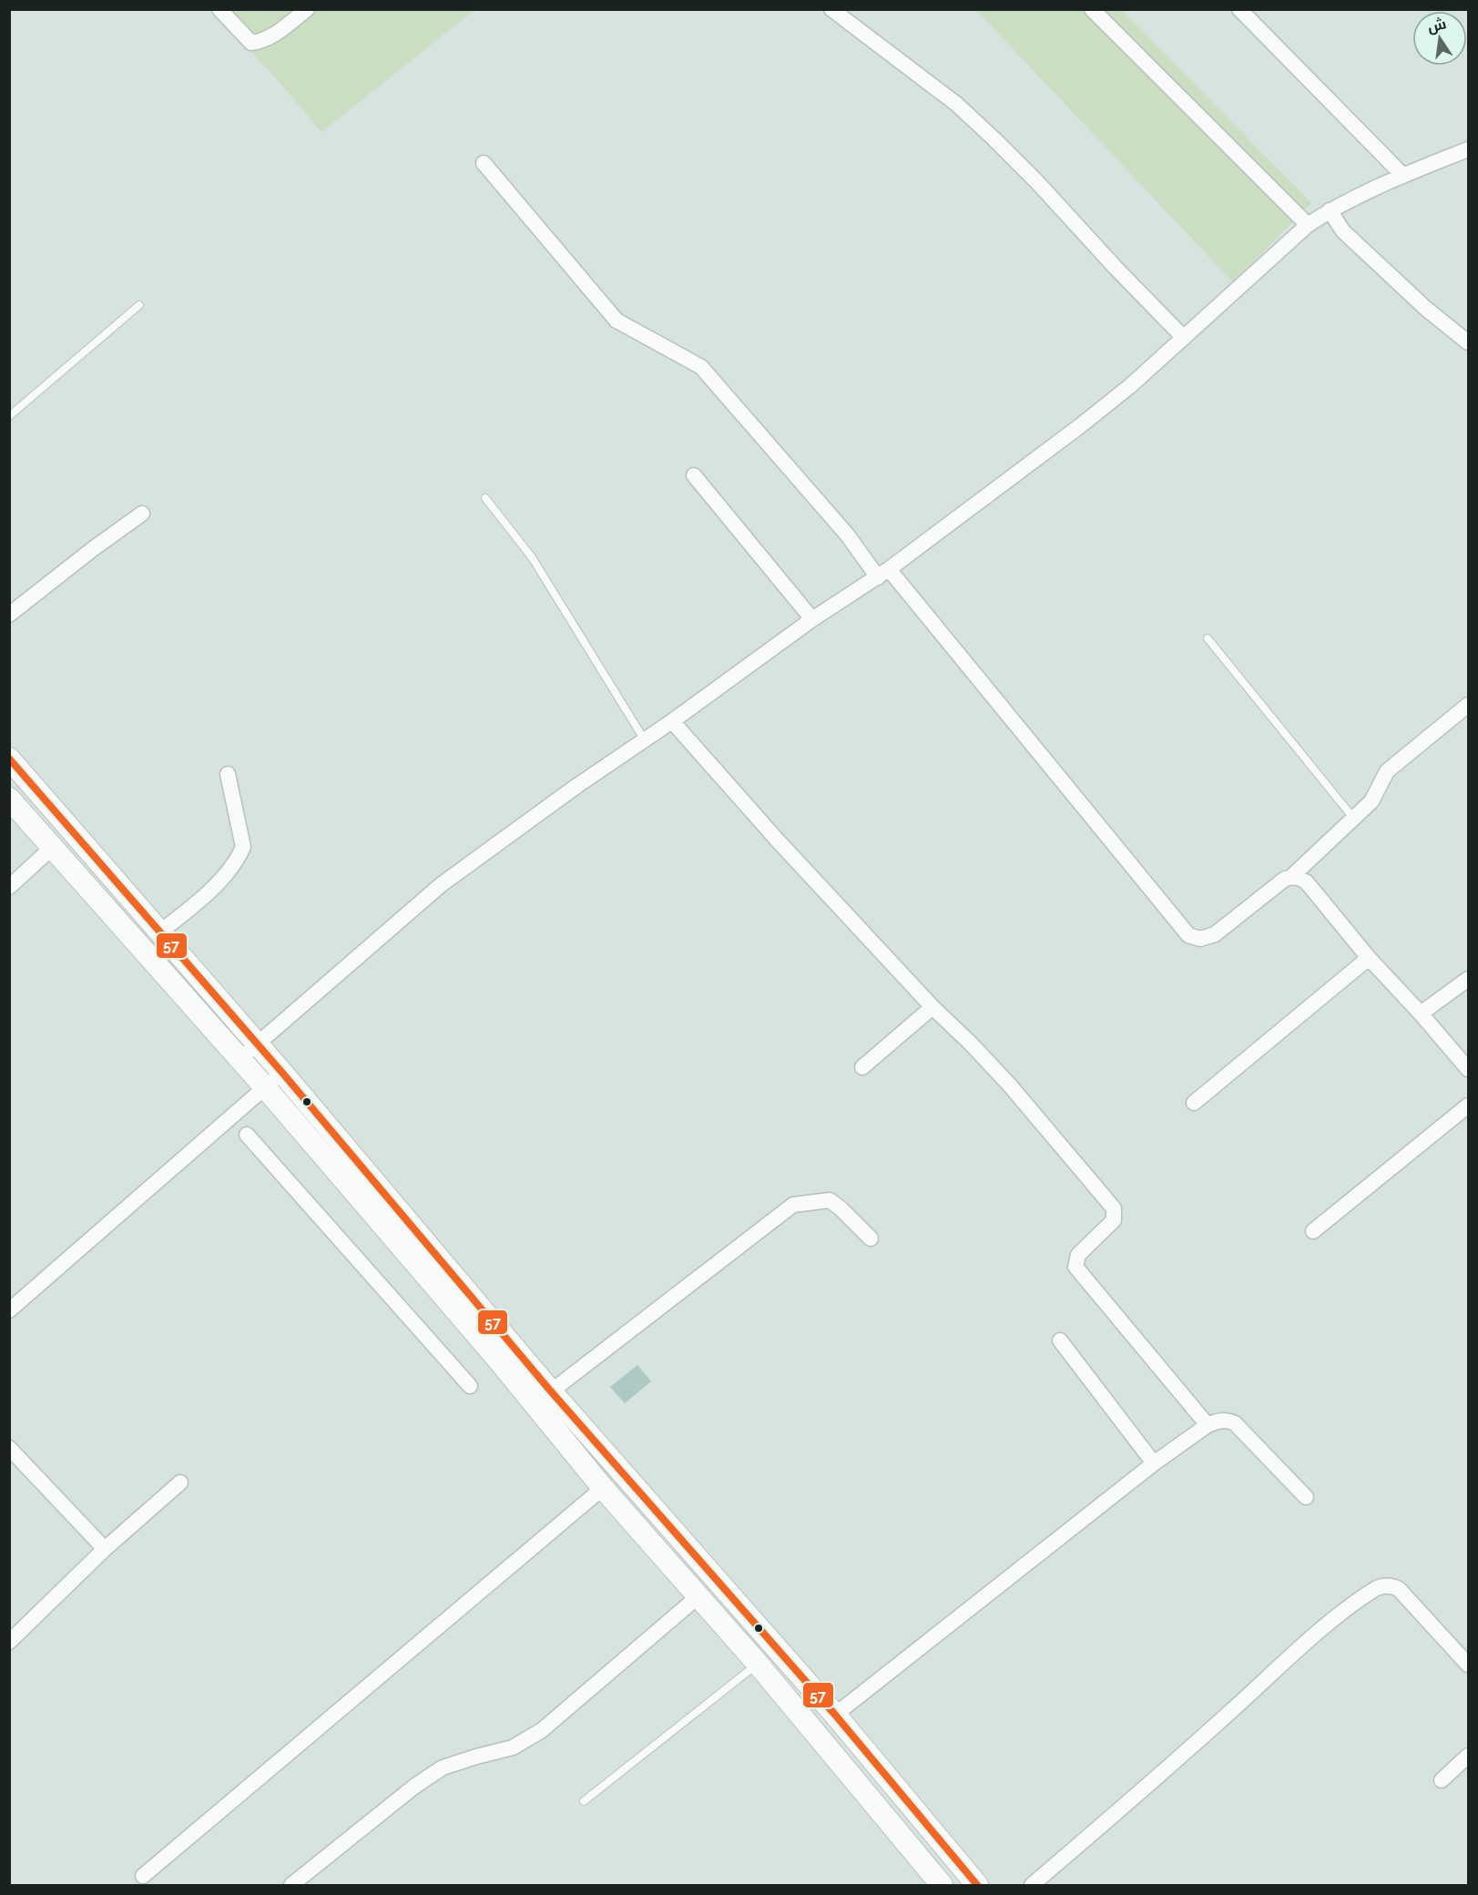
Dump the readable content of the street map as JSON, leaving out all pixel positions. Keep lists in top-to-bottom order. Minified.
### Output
{"lines":["transit line 57"],"north":"top"}
